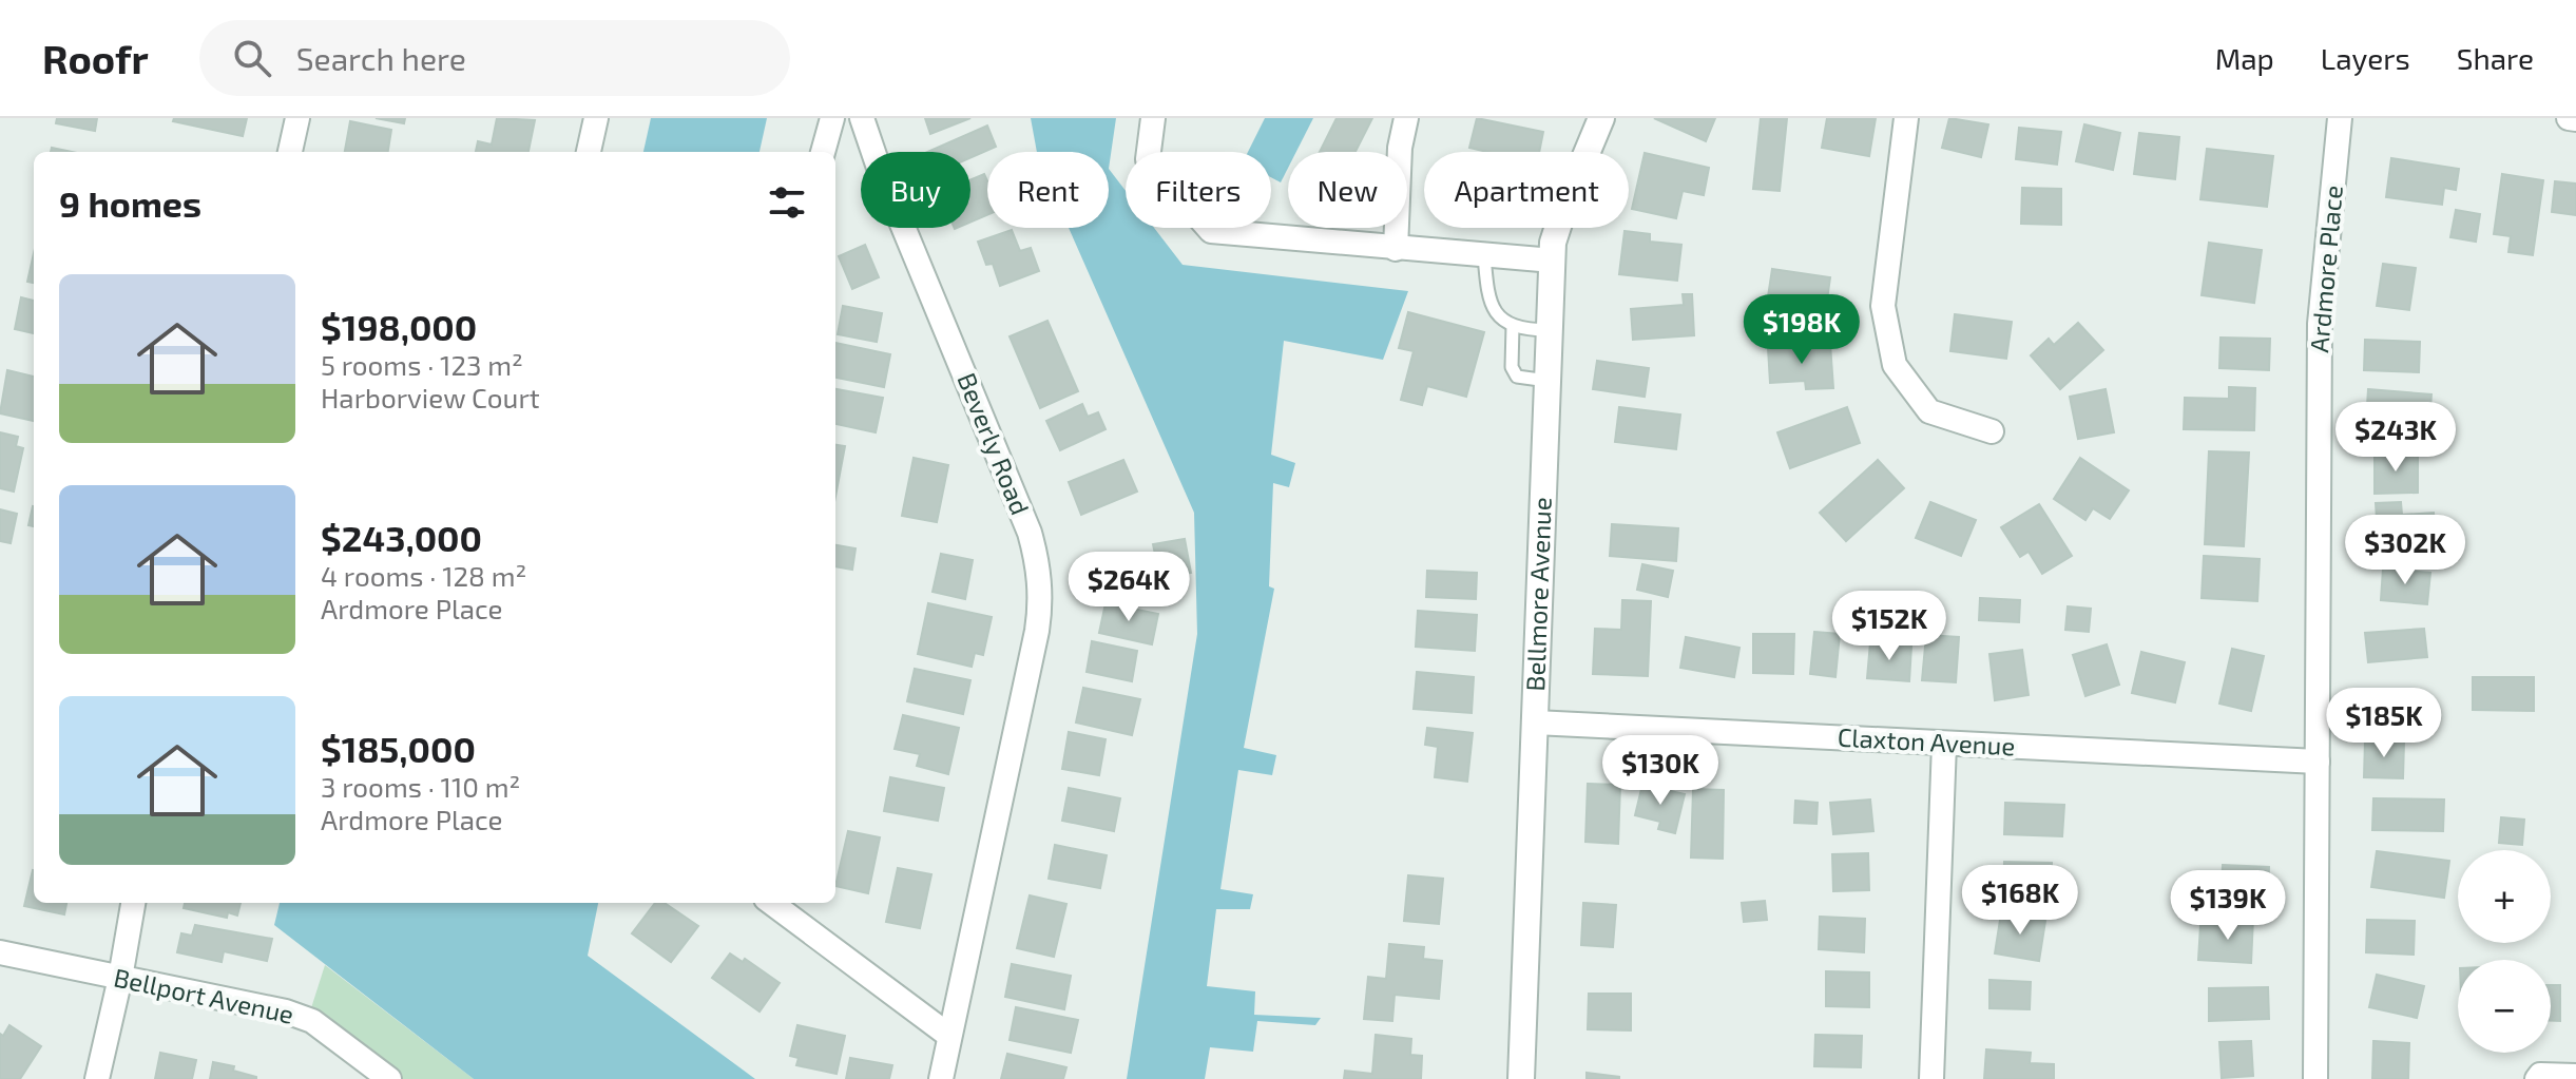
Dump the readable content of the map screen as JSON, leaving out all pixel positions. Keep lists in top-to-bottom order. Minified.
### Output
{"streets":{"street":["Ardmore Place","Beverly Road","Bellmore Avenue","Claxton Avenue","Bellport Avenue"]},"crossings":[["Ardmore Place","Claxton Avenue"],["Bellmore Avenue","Claxton Avenue"]],"page":{"header":"Roofr","search":"Search here","nav":["Map","Layers","Share"],"chip":["Buy","Rent","Filters","New","Apartment"],"heading":"9 homes","list":[{"name":"$198,000","note":"5 rooms · 123 m² · Harborview Court"},{"name":"$243,000","note":"4 rooms · 128 m² · Ardmore Place"},{"name":"$185,000","note":"3 rooms · 110 m² · Ardmore Place"}],"price":["$198K","$243K","$302K","$264K","$152K","$185K","$130K","$168K","$139K"],"map_buttons":["+","−"]}}
